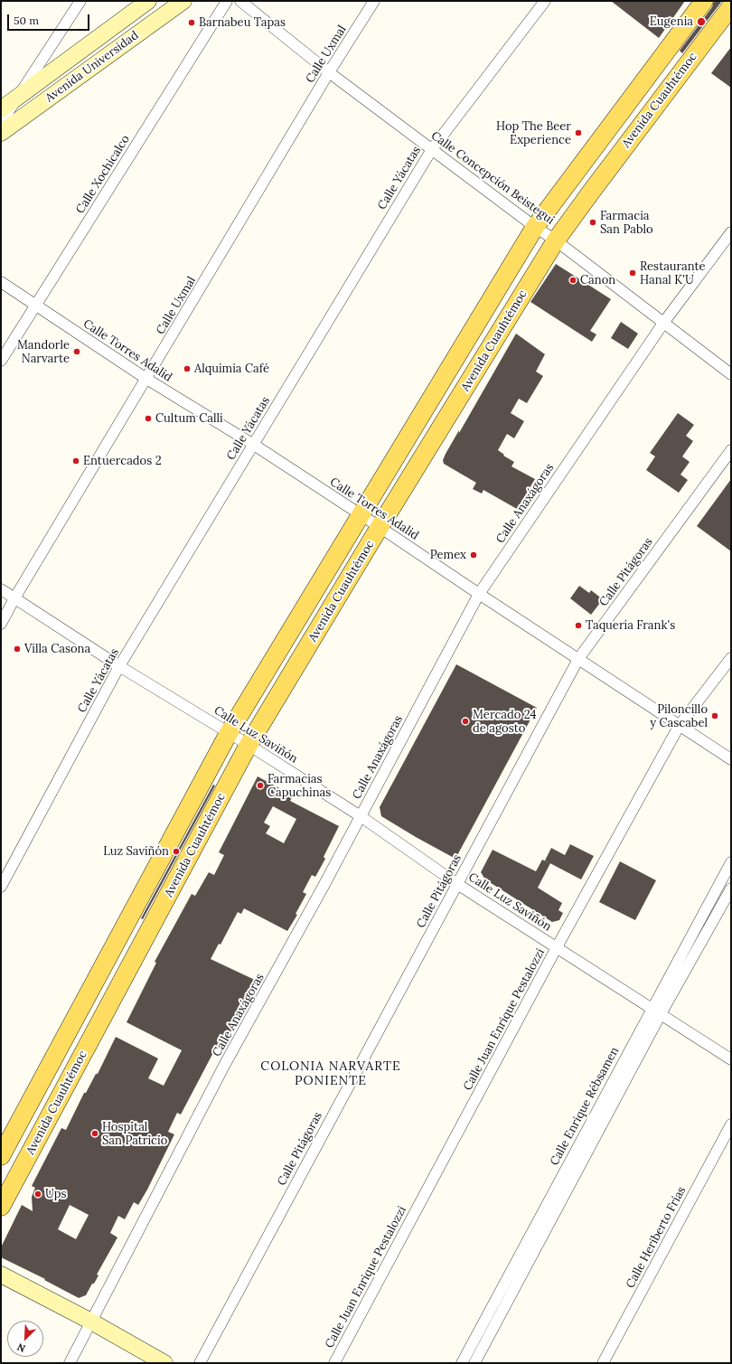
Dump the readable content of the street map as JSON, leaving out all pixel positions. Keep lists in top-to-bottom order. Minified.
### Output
{"streets":{"main road":["Avenida Universidad","Avenida Cuauhtémoc"],"street":["Calle Uxmal","Calle Xochicalco","Calle Yácatas","Calle Concepción Beistegui","Calle Torres Adalid","Calle Anaxágoras","Calle Pitágoras","Calle Luz Saviñón","Calle Juan Enrique Pestalozzi","Calle Enrique Rébsamen","Calle Heriberto Frías"]},"crossings":[["Calle Uxmal","Calle Concepción Beistegui"],["Calle Uxmal","Calle Torres Adalid"],["Calle Uxmal","Calle Luz Saviñón"],["Avenida Cuauhtémoc","Calle Concepción Beistegui"],["Avenida Cuauhtémoc","Calle Torres Adalid"],["Avenida Cuauhtémoc","Calle Luz Saviñón"],["Calle Xochicalco","Calle Torres Adalid"],["Calle Yácatas","Calle Concepción Beistegui"],["Calle Yácatas","Calle Torres Adalid"],["Calle Yácatas","Calle Luz Saviñón"],["Calle Concepción Beistegui","Calle Anaxágoras"],["Calle Torres Adalid","Calle Anaxágoras"],["Calle Torres Adalid","Calle Pitágoras"],["Calle Torres Adalid","Calle Juan Enrique Pestalozzi"],["Calle Anaxágoras","Calle Luz Saviñón"],["Calle Pitágoras","Calle Luz Saviñón"],["Calle Luz Saviñón","Calle Juan Enrique Pestalozzi"],["Calle Luz Saviñón","Calle Enrique Rébsamen"]],"districts":["COLONIA NARVARTE PONIENTE"],"places":["Eugenia","Barnabeu Tapas","Hop The Beer Experience","Farmacia San Pablo","Restaurante Hanal K'U","Canon","Mandorle Narvarte","Alquimia Café","Cultum Calli","Entuercados 2","Pemex","Taquería Frank's","Villa Casona","Piloncillo y Cascabel","Mercado 24 de agosto","Farmacias Capuchinas","Luz Saviñón","Hospital San Patricio","Ups"],"scale_bar":"50 m","north":"bottom left"}
